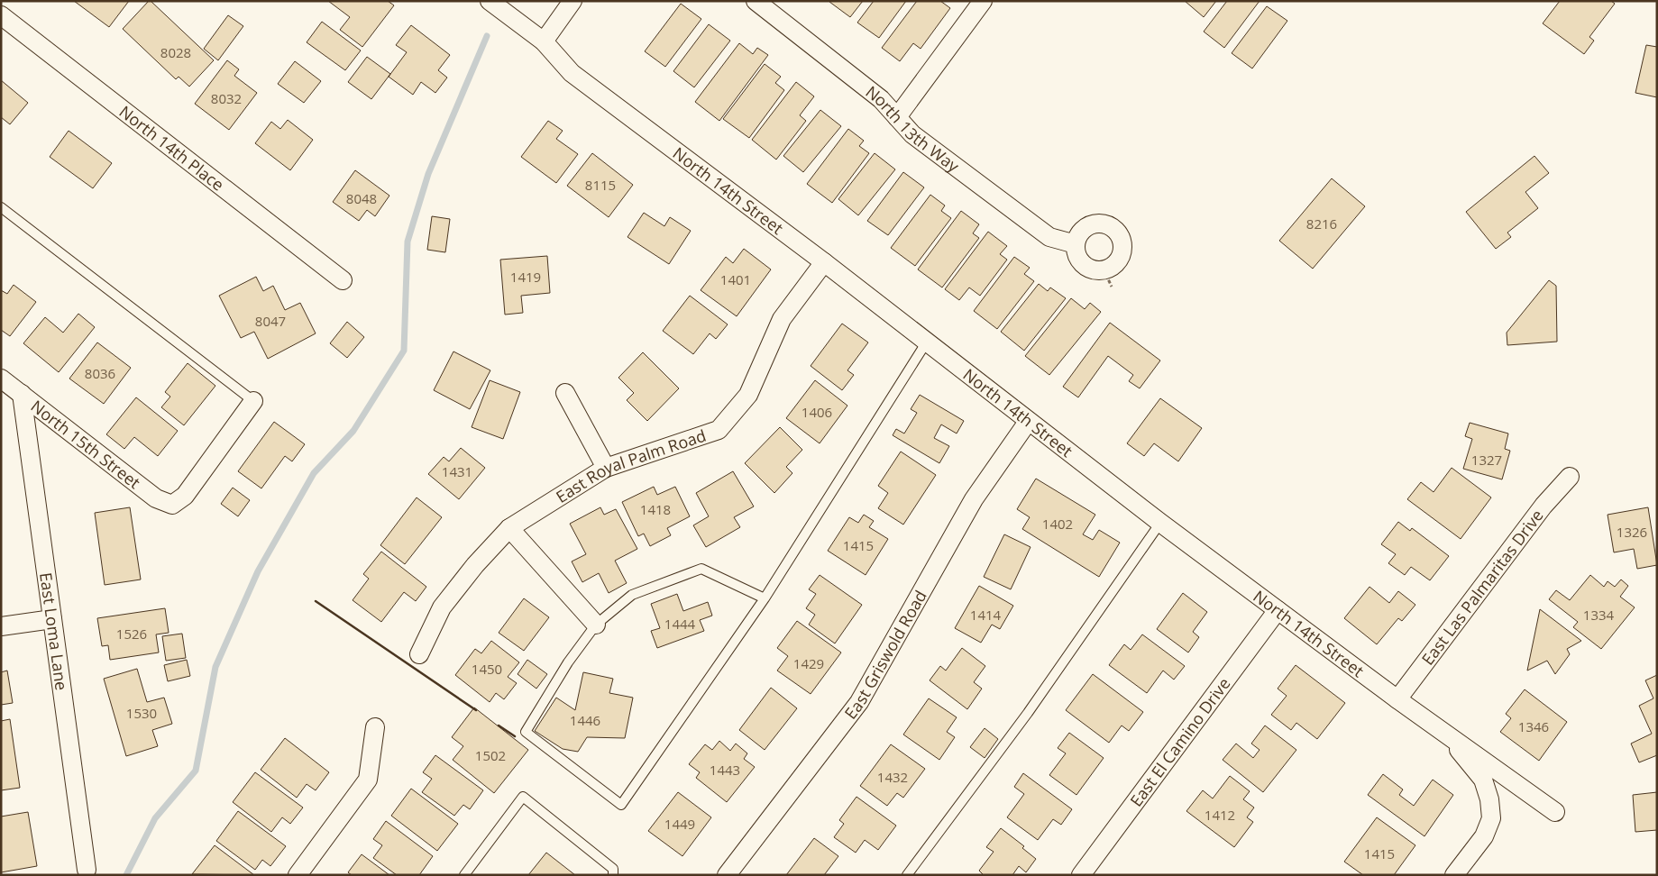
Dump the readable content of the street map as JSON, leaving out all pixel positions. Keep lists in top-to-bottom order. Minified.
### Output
{"streets":{"street":["North 13th Way","North 14th Place","North 14th Street","North 15th Street","East Royal Palm Road","East Las Palmaritas Drive","East Loma Lane","East Griswold Road","East El Camino Drive"]},"crossings":[["North 14th Street","East Royal Palm Road"],["North 14th Street","East Las Palmaritas Drive"],["North 14th Street","East Griswold Road"],["North 14th Street","East El Camino Drive"],["North 15th Street","East Loma Lane"]],"house_numbers":["8028","8032","8115","8048","8216","1419","1401","8047","8036","1406","1327","1431","1418","1402","1326","1415","1414","1334","1444","1526","1429","1450","1530","1446","1346","1502","1443","1432","1412","1449","1415"]}
